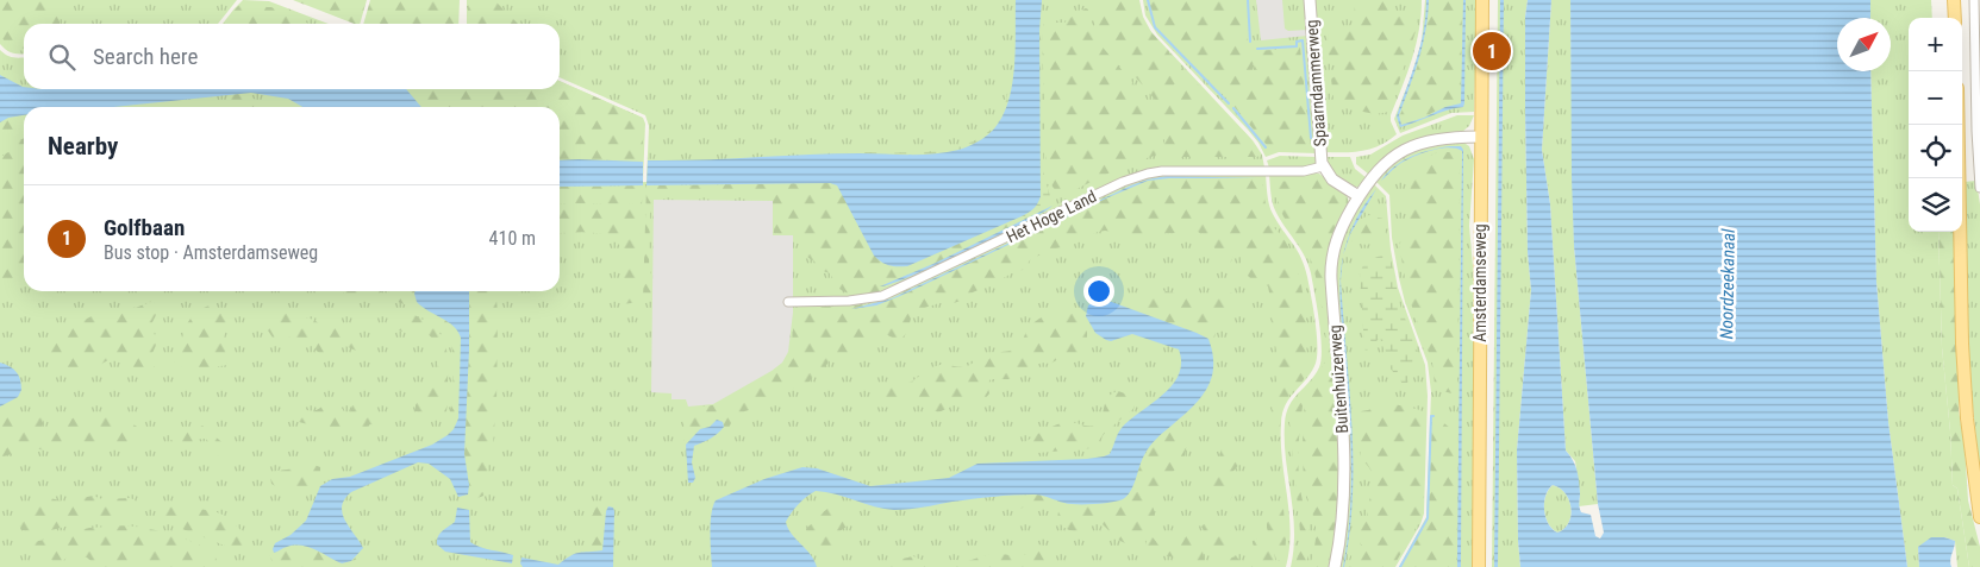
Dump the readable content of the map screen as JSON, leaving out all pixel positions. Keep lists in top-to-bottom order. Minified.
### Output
{"streets":{"main road":["Amsterdamseweg"],"street":["Spaarndammerweg","Het Hoge Land","Buitenhuizerweg"]},"crossings":[["Spaarndammerweg","Het Hoge Land"],["Amsterdamseweg","Buitenhuizerweg"]],"water":["Noordzeekanaal"],"north":"top right","page":{"map_buttons":["+","−"],"search":"Search here","pins":"1","heading":"Nearby","list":[{"mark":"1","name":"Golfbaan","note":"Bus stop · Amsterdamseweg","value":"410 m"}]}}
